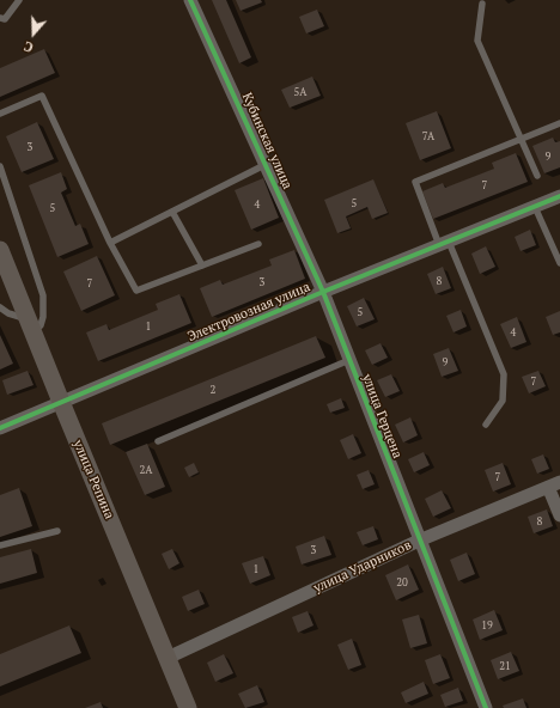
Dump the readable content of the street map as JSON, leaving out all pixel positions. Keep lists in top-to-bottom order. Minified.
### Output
{"streets":{"main road":["улица Репина"],"street":["Кубинская улица","Электровозная улица","улица Герцена","улица Ударников"]},"crossings":[["Кубинская улица","Электровозная улица"],["Кубинская улица","улица Герцена"],["Электровозная улица","улица Герцена"],["Электровозная улица","улица Репина"],["улица Герцена","улица Ударников"],["улица Репина","улица Ударников"]],"house_numbers":["5А","7А","3","9","7","5","4","5","8","3","7","5","1","4","9","7","2","2А","7","8","3","1","20","19","21"],"north":"bottom"}
